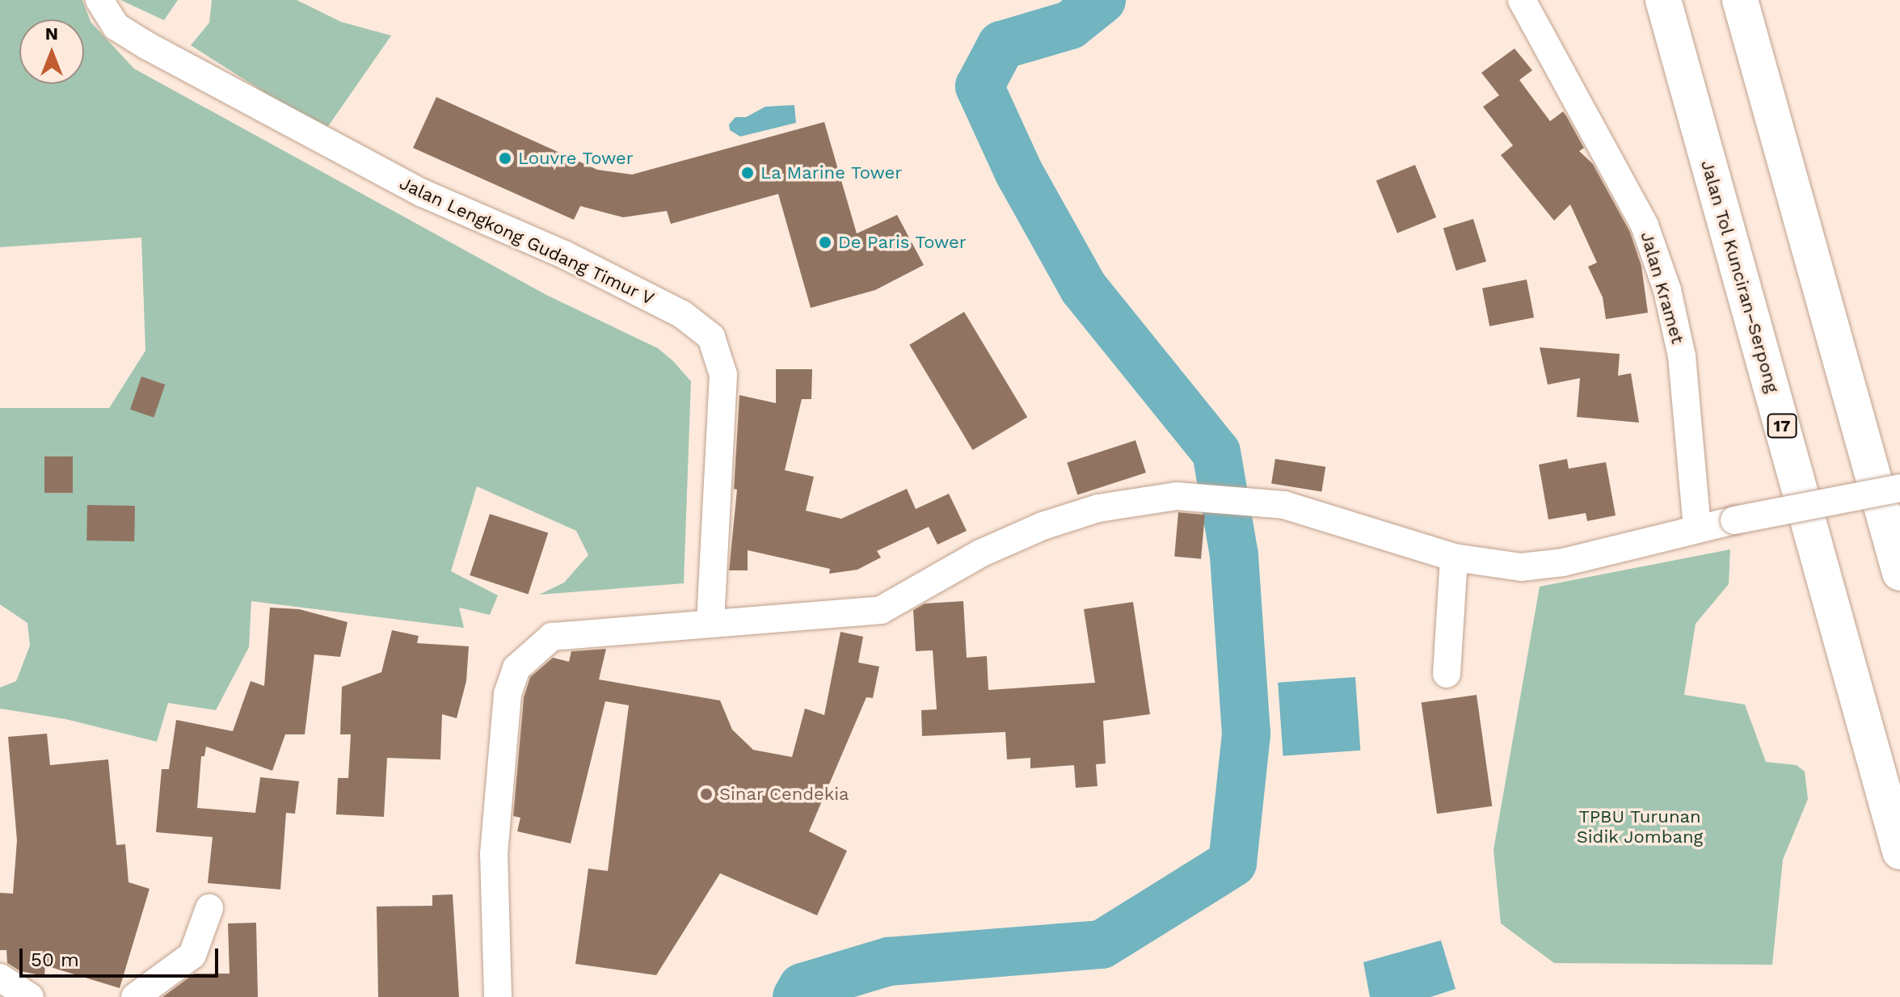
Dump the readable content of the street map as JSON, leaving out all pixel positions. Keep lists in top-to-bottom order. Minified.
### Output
{"streets":{"highway":["Jalan Tol Kunciran–Serpong","17"],"street":["Jalan Lengkong Gudang Timur V","Jalan Kramet"]},"parks":["TPBU Turunan Sidik Jombang"],"places":["Louvre Tower","La Marine Tower","De Paris Tower","Sinar Cendekia"],"scale_bar":"50 m","north":"top"}
